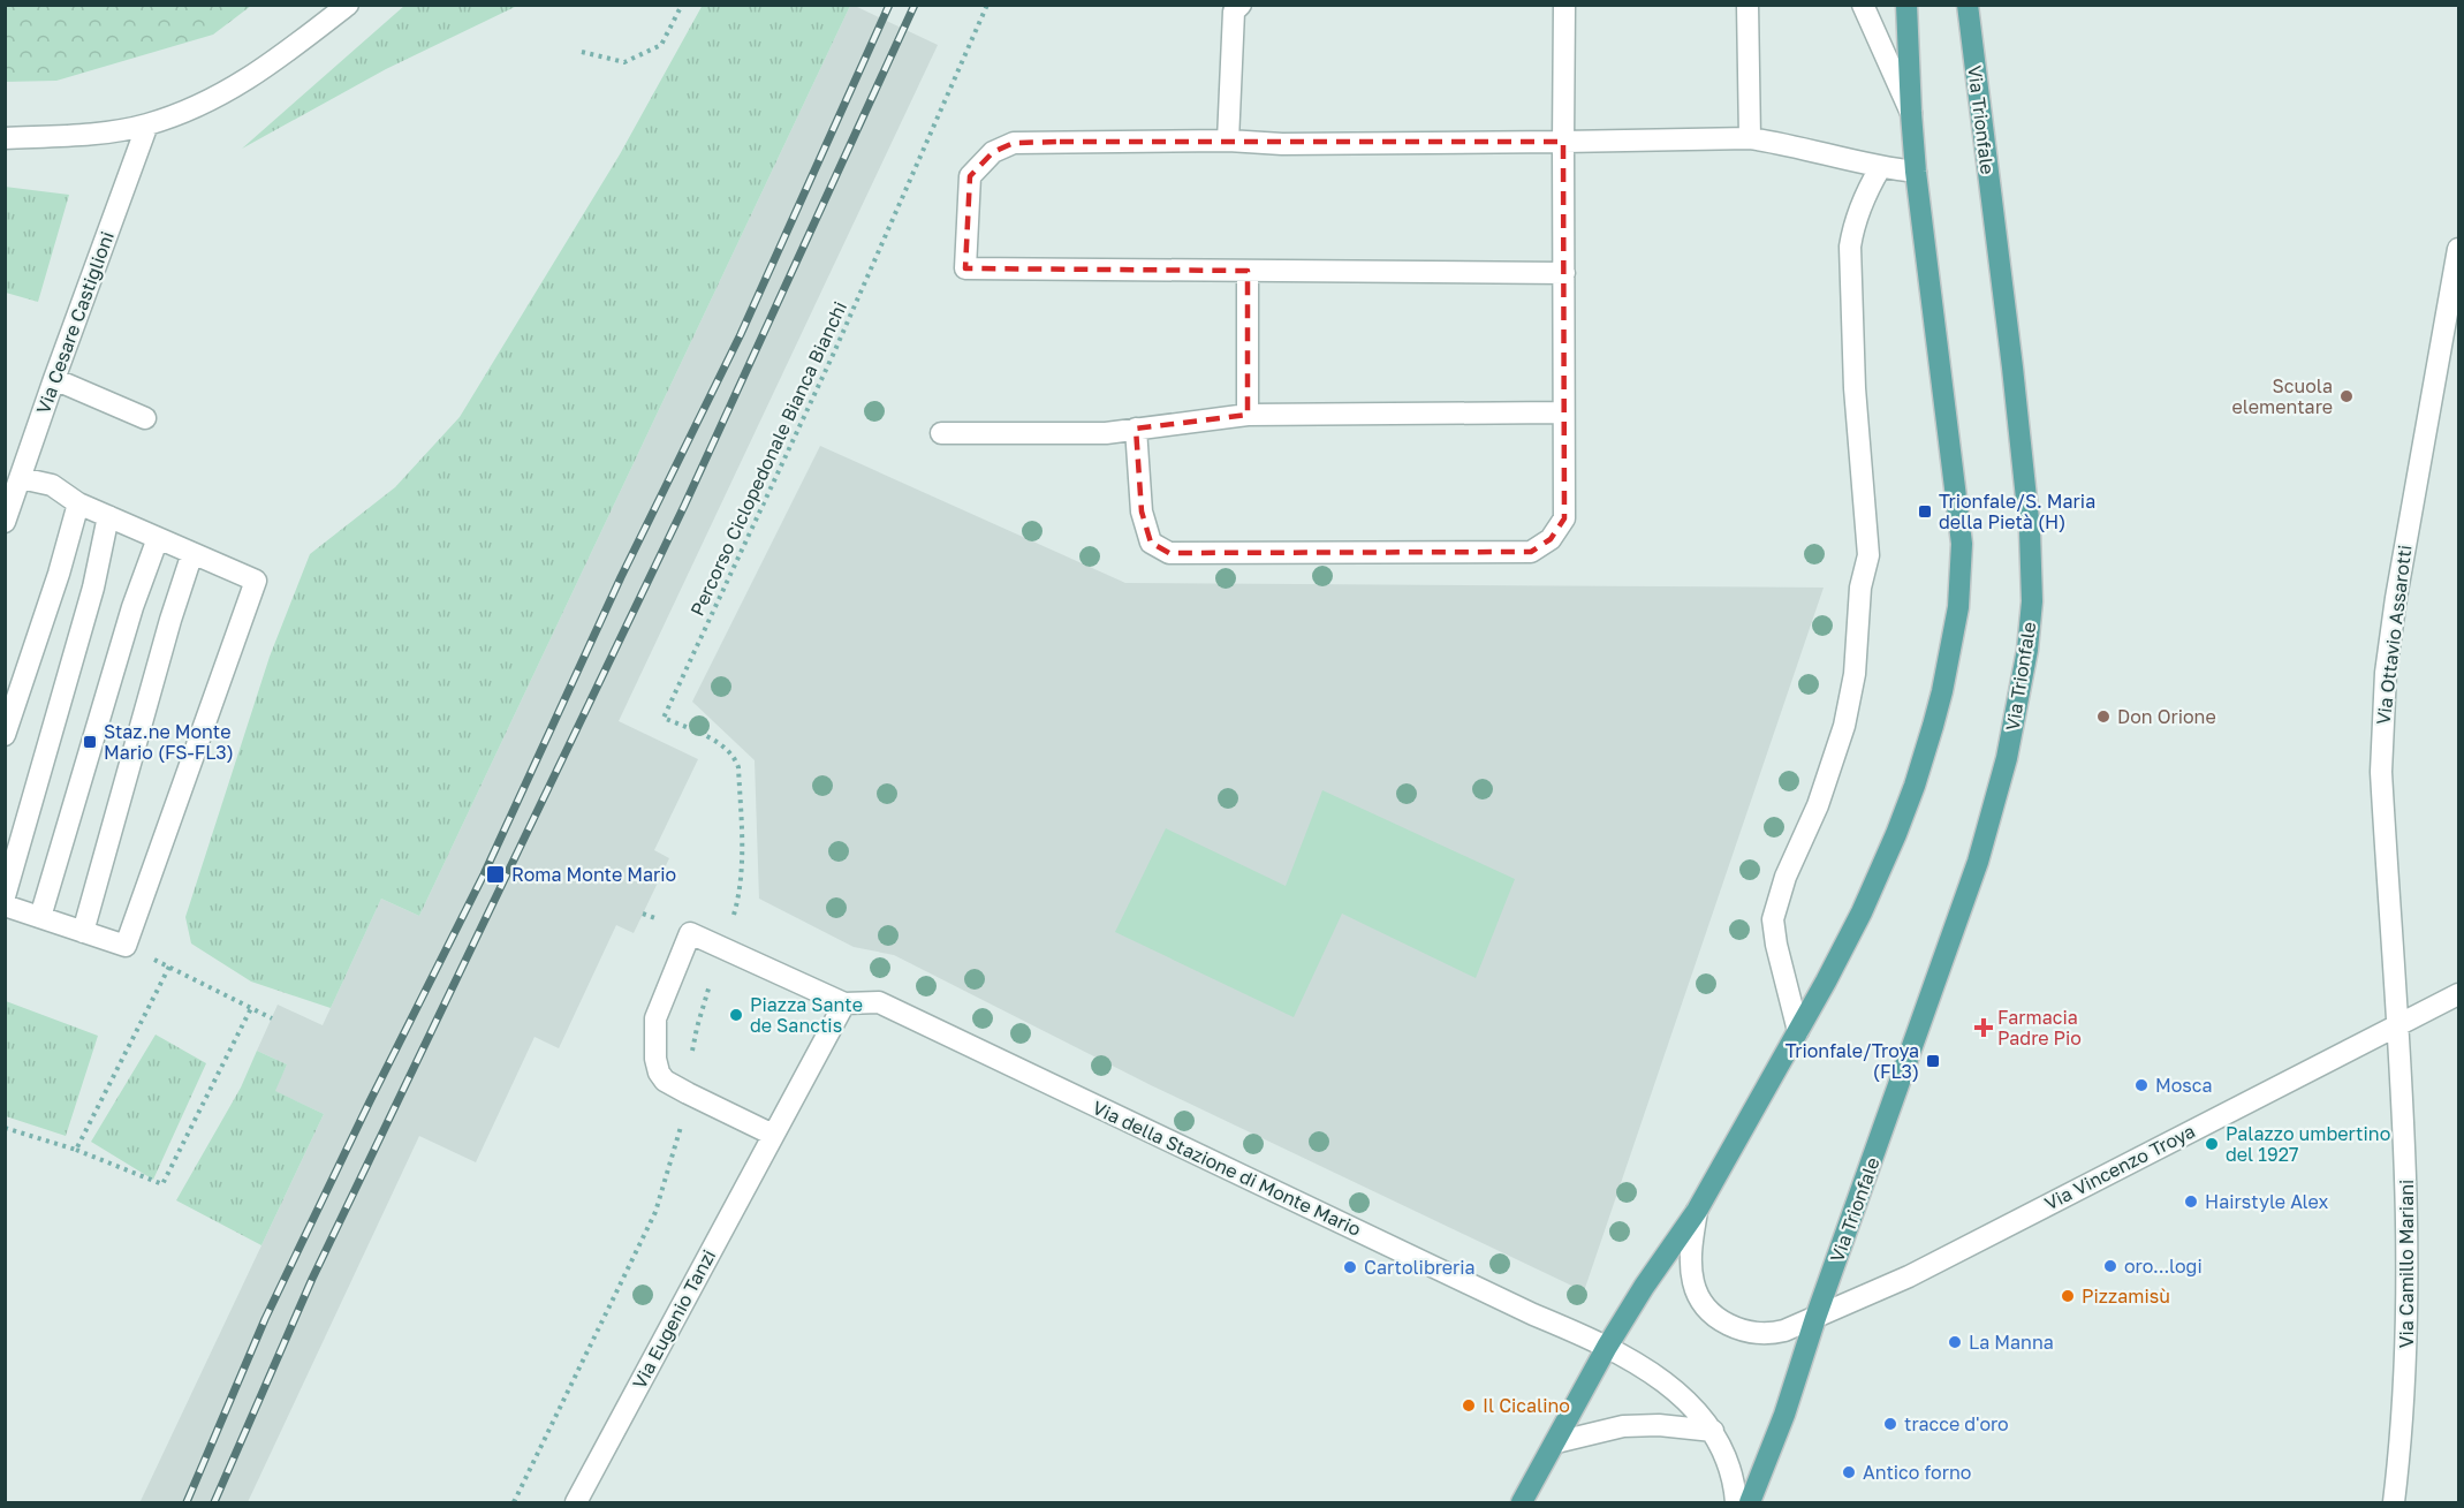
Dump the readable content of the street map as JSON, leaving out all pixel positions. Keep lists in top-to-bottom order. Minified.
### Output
{"streets":{"main road":["Via Trionfale"],"street":["Via Cesare Castiglioni","Via Ottavio Assarotti","Via Vincenzo Troya","Via della Stazione di Monte Mario","Via Camillo Mariani","Via Eugenio Tanzi"],"path":["Percorso Ciclopedonale Bianca Bianchi"]},"crossings":[["Via Trionfale","Via Vincenzo Troya"],["Via Ottavio Assarotti","Via Vincenzo Troya"],["Via Ottavio Assarotti","Via Camillo Mariani"],["Via Vincenzo Troya","Via Camillo Mariani"]],"places":{"other":["Scuola elementare","Don Orione","Piazza Sante de Sanctis","Mosca","Palazzo umbertino del 1927","Hairstyle Alex","oro...logi","Cartolibreria","Pizzamisù","La Manna","Il Cicalino","tracce d'oro","Antico forno"],"transit":["Trionfale/S. Maria della Pietà (H)","Staz.ne Monte Mario (FS-FL3)","Roma Monte Mario","Trionfale/Troya (FL3)"],"health":["Farmacia Padre Pio"]}}
